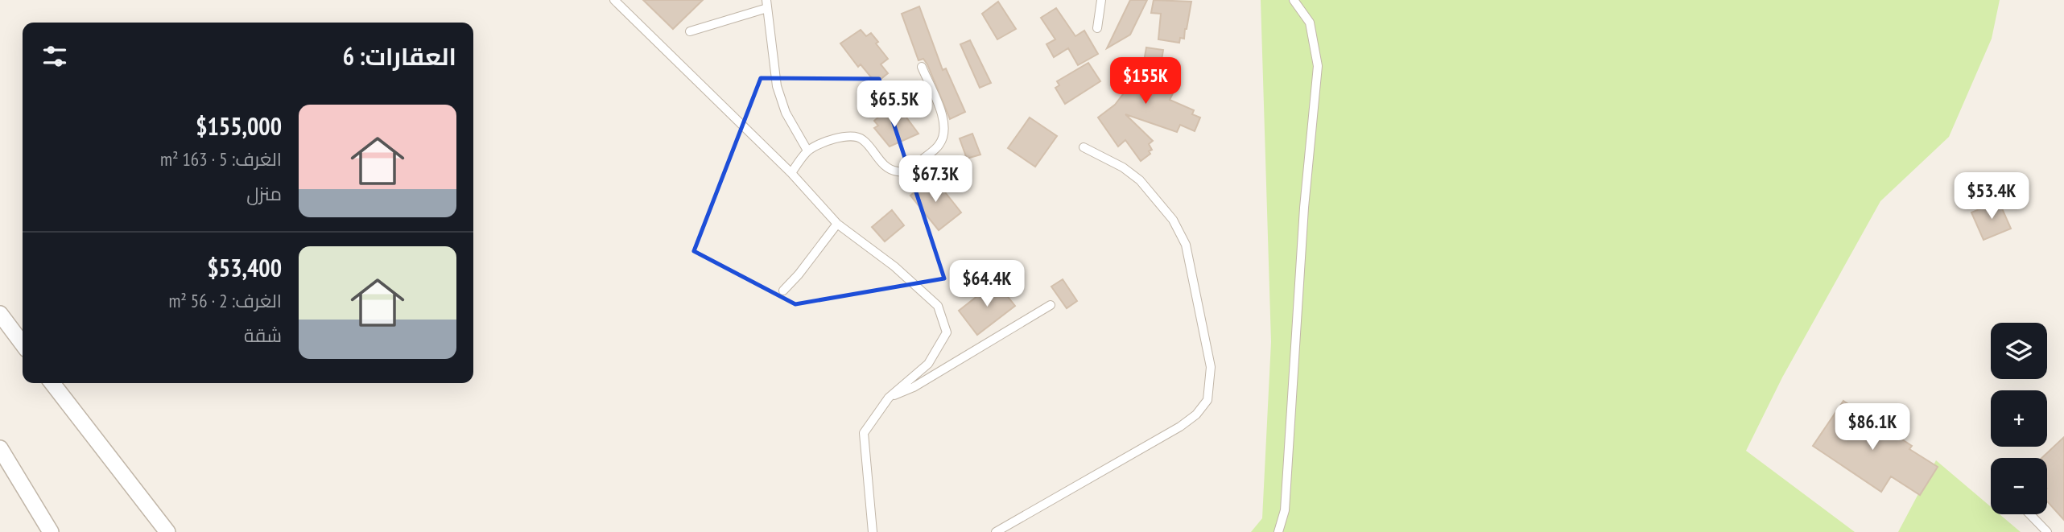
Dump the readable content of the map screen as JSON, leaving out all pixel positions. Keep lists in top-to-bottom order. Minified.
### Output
{"page":{"heading":"العقارات: 6","price":["$155K","$65.5K","$67.3K","$53.4K","$64.4K","$86.1K"],"list":[{"name":"$155,000","note":"الغرف: 5 · 163 m² · منزل"},{"name":"$53,400","note":"الغرف: 2 · 56 m² · شقة"}],"map_buttons":["+","−"]}}
